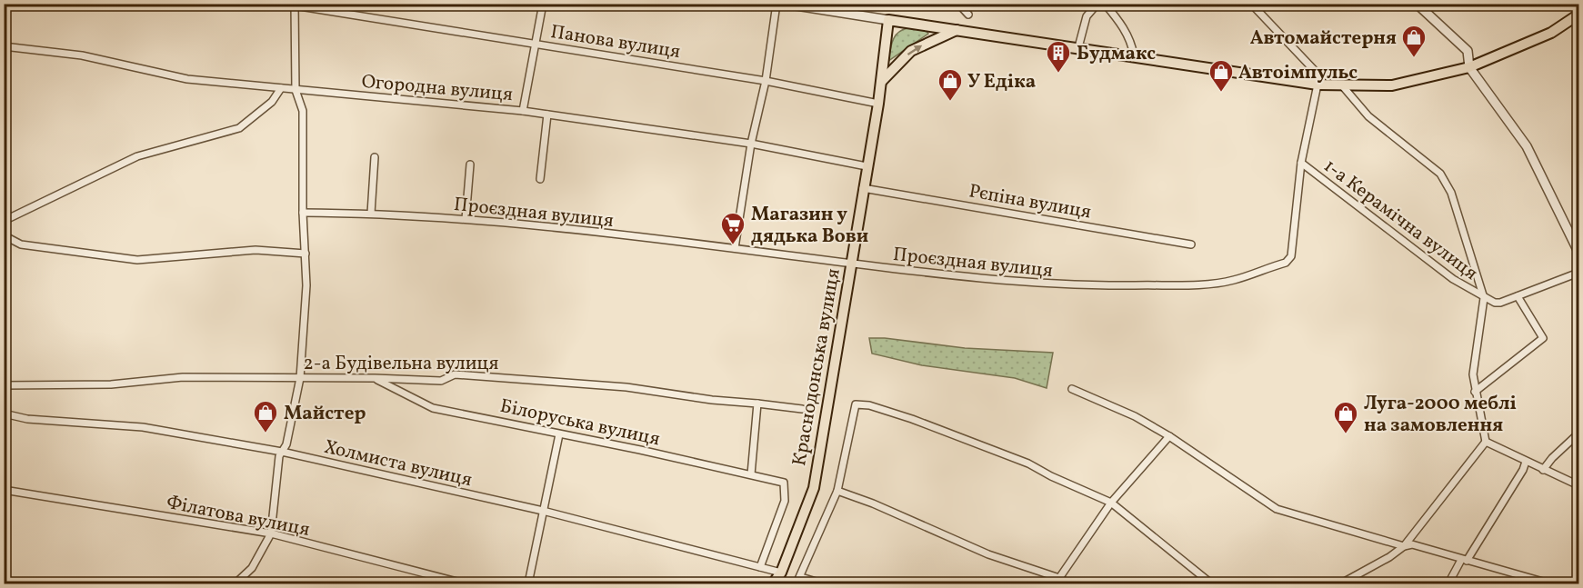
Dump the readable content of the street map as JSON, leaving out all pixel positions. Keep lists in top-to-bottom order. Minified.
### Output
{"streets":{"main road":["Краснодонська вулиця"],"street":["Панова вулиця","Огородна вулиця","Рєпіна вулиця","Проєздная вулиця","1-а Керамічна вулиця","2-а Будівельна вулиця","Білоруська вулиця","Холмиста вулиця","Філатова вулиця"]},"crossings":[["Панова вулиця","Краснодонська вулиця"],["Огородна вулиця","Краснодонська вулиця"],["Рєпіна вулиця","Краснодонська вулиця"],["Проєздная вулиця","1-а Керамічна вулиця"],["Проєздная вулиця","Краснодонська вулиця"],["2-а Будівельна вулиця","Білоруська вулиця"],["Краснодонська вулиця","Холмиста вулиця"],["Білоруська вулиця","Холмиста вулиця"]],"places":{"shop":["Автомайстерня","Автоімпульс","У Едіка","Майстер","Луга-2000 меблі на замовлення"],"building":["Будмакс"],"supermarket":["Магазин у дядька Вови"]}}
